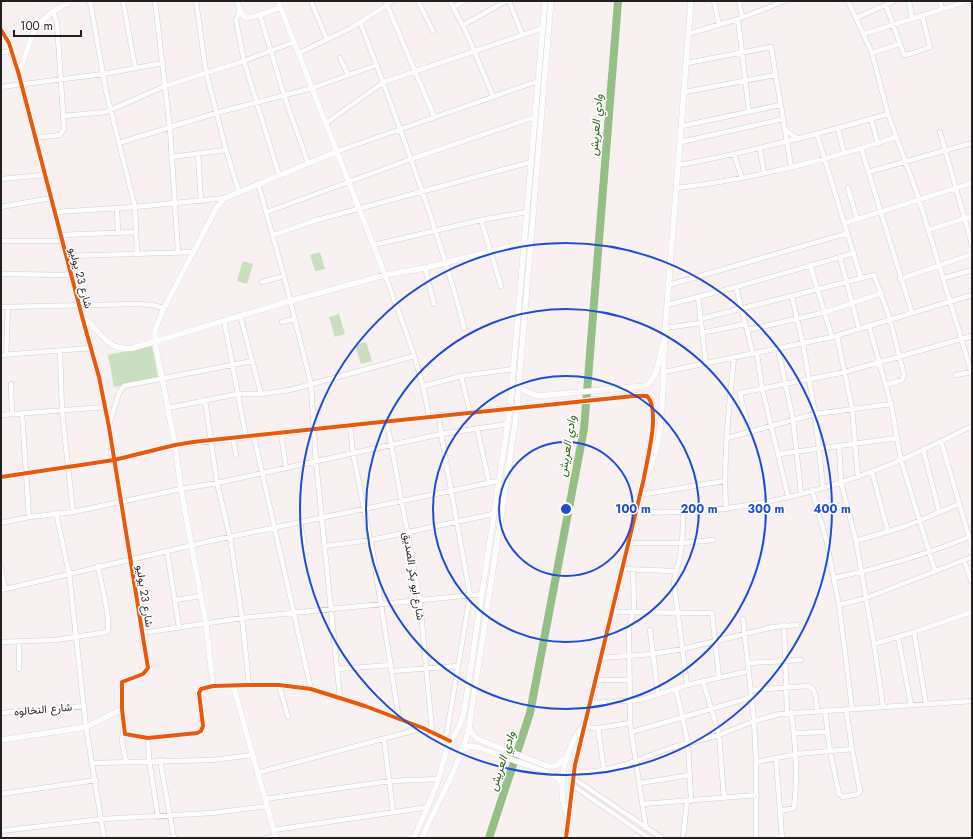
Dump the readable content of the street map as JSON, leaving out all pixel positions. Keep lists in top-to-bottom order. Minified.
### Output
{"streets":{"street":["شارع 23 يوليو","شارع ابو بكر الصديق","شارع النخالوه"]},"water":["وادي العريش"],"scale_bar":"100 m","rings":["100 m","200 m","300 m","400 m"]}
